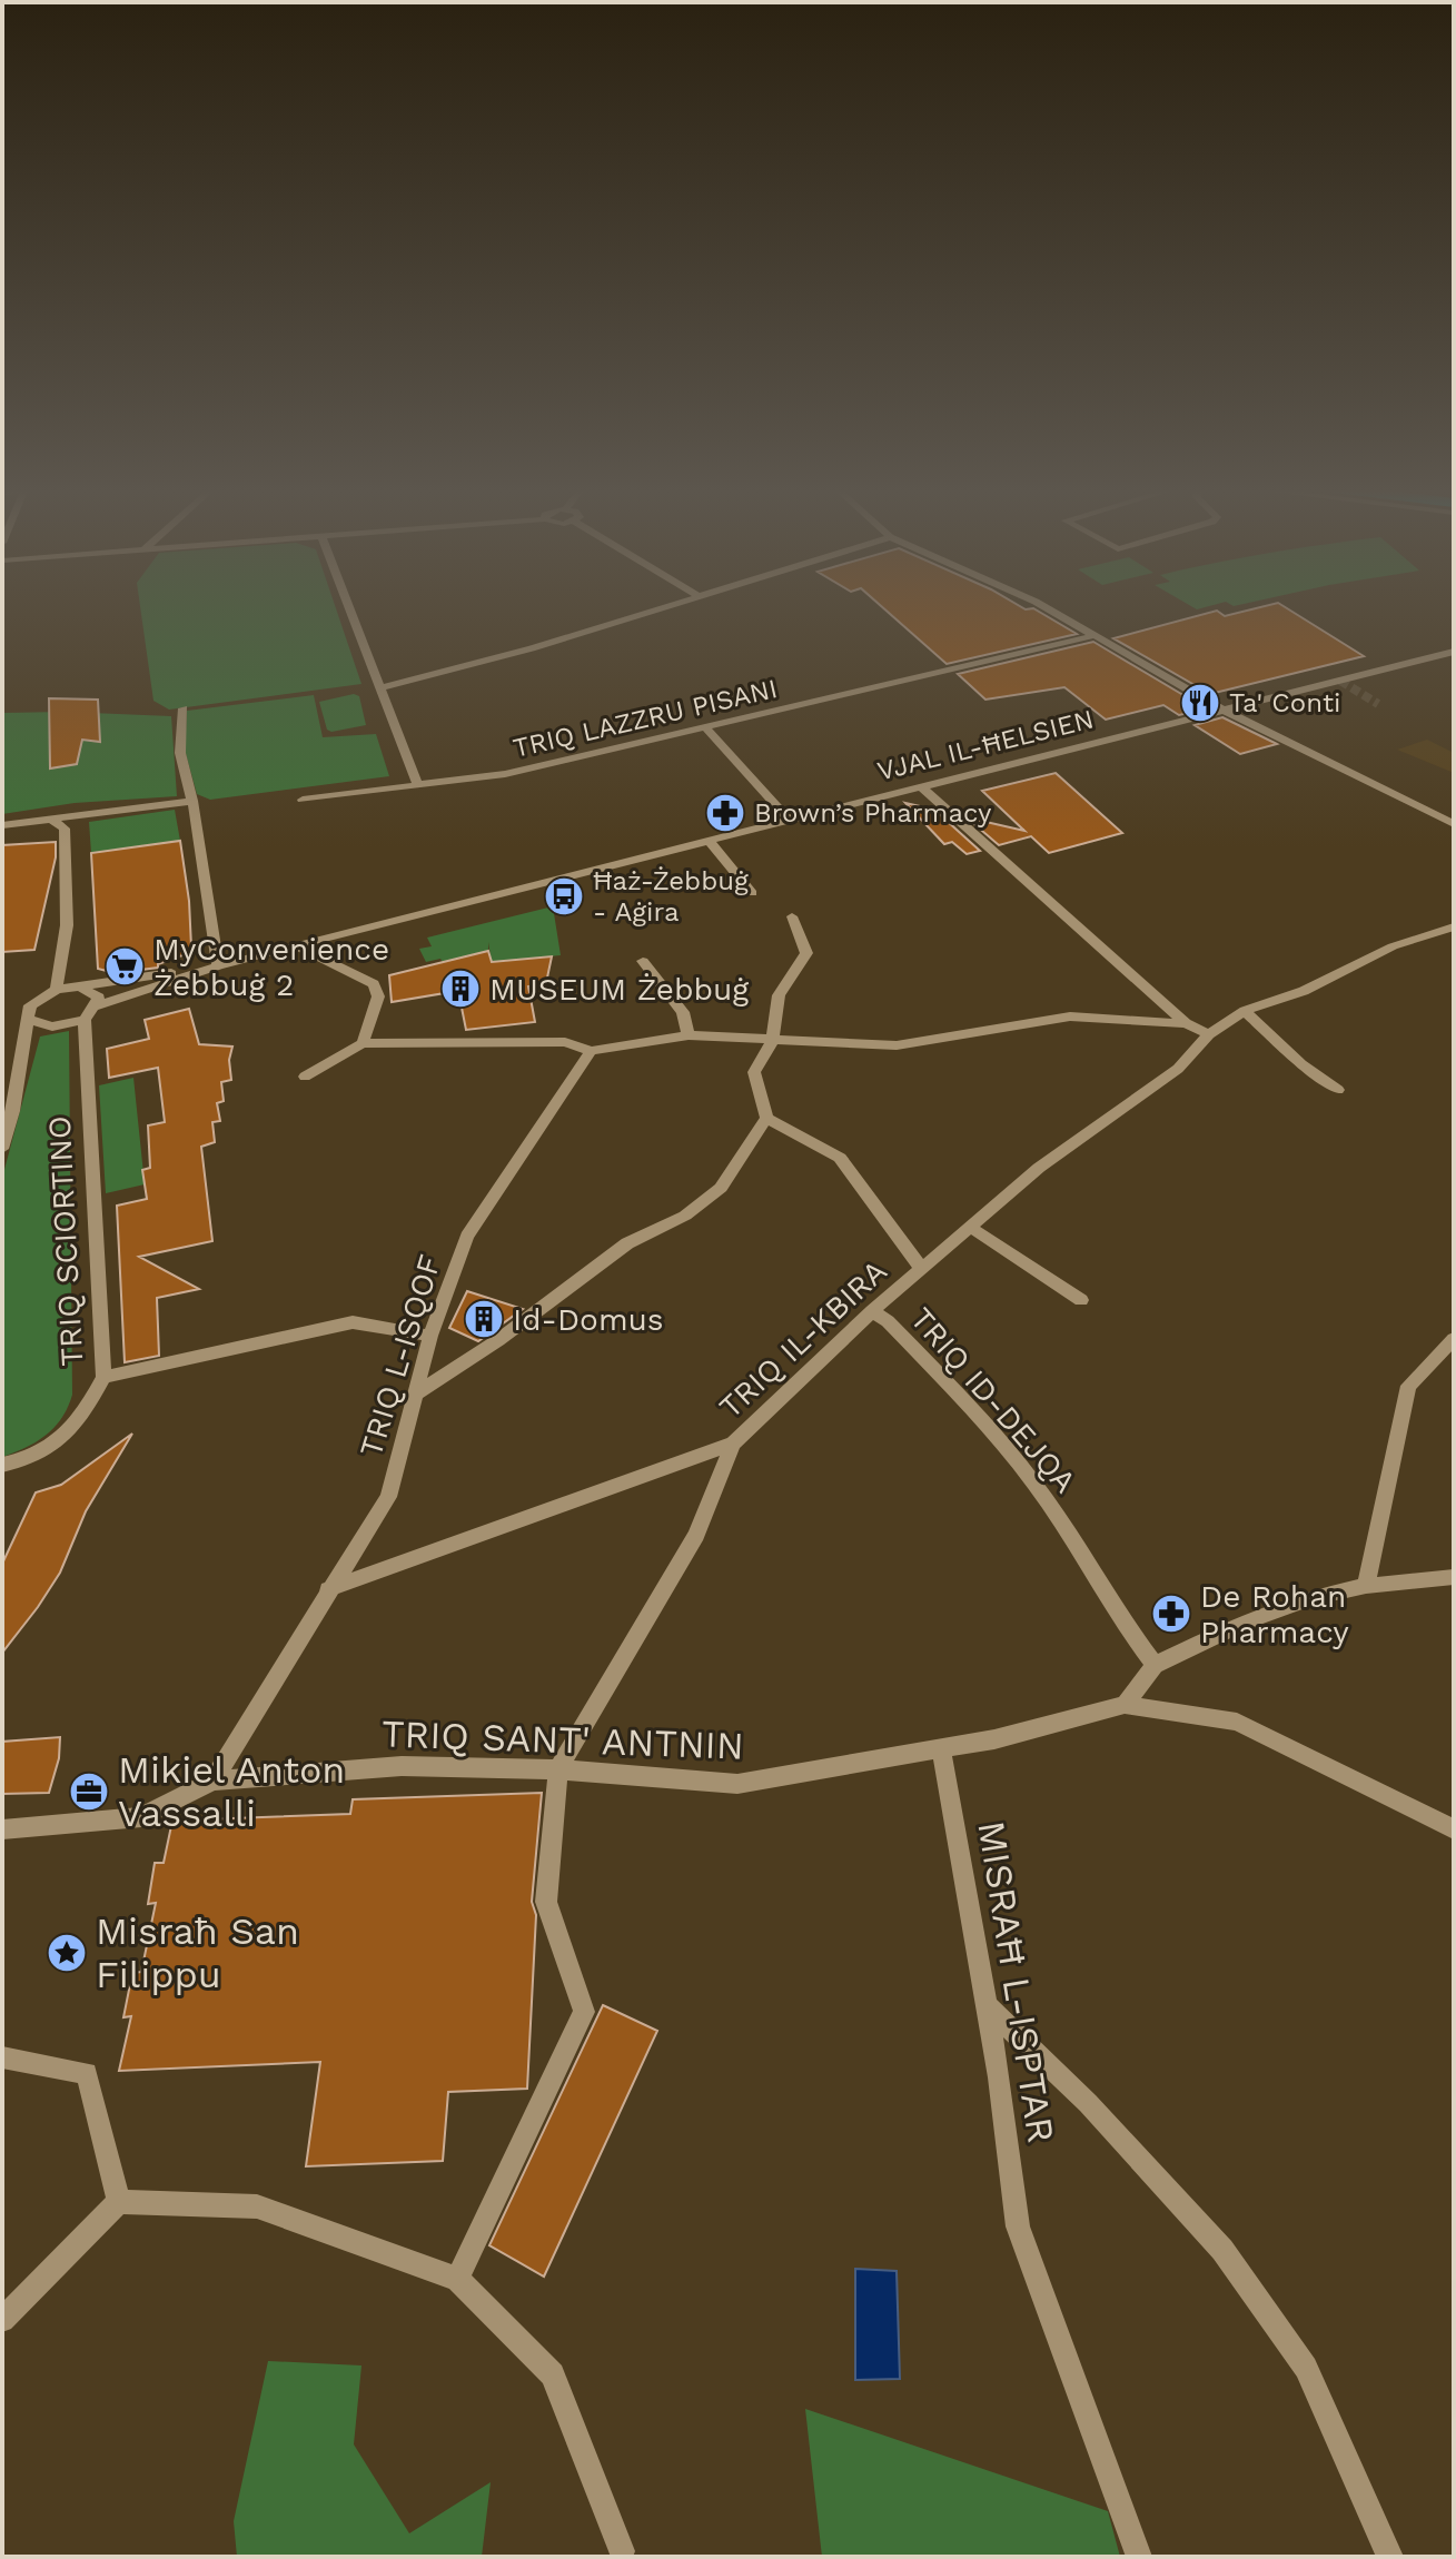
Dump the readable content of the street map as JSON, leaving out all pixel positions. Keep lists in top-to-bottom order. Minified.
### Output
{"streets":{"street":["TRIQ LAZZRU PISANI","VJAL IL-ĦELSIEN","TRIQ SCIORTINO","TRIQ IL-KBIRA","TRIQ L-ISQOF","TRIQ ID-DEJQA","TRIQ SANT' ANTNIN","MISRAĦ L-ISPTAR"]},"crossings":[["VJAL IL-ĦELSIEN","TRIQ SCIORTINO"],["TRIQ IL-KBIRA","TRIQ L-ISQOF"],["TRIQ IL-KBIRA","TRIQ ID-DEJQA"],["TRIQ SANT' ANTNIN","MISRAĦ L-ISPTAR"]],"places":{"restaurant":["Ta' Conti"],"pharmacy":["Brown’s Pharmacy","De Rohan Pharmacy"],"bus stop":["Ħaż-Żebbuġ - Aġira"],"supermarket":["MyConvenience Żebbuġ 2"],"building":["MUSEUM Żebbuġ","Id-Domus"],"office":["Mikiel Anton Vassalli"],"place":["Misraħ San Filippu"]}}
